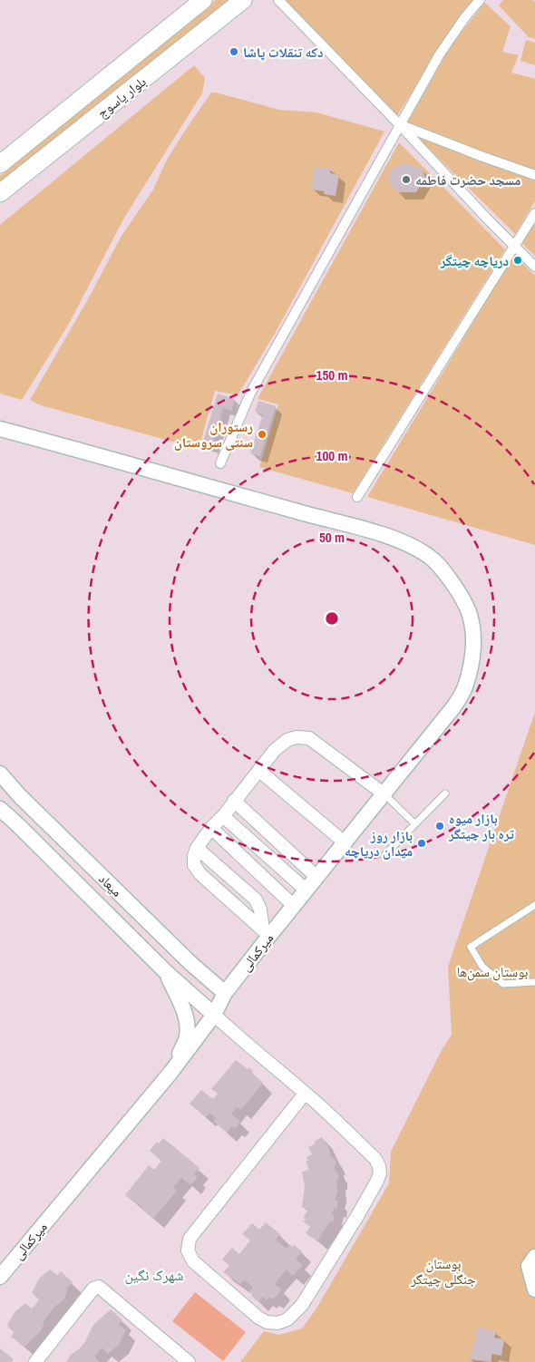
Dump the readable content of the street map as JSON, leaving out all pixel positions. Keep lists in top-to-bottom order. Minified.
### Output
{"streets":{"main road":["بلوار یاسوج"],"street":["میعاد","میرکمالی"]},"crossings":[["میعاد","میرکمالی"]],"districts":["شهرک نگین"],"parks":["بوستان سمن‌ها","بوستان جنگلی چیتگر"],"places":["دکه تنقلات پاشا","مسجد حضرت فاطمه","دریاچه چیتگر","رستوران سنتی سروستان","بازار میوه تره بار چیتگر","بازار روز میدان دریاچه"],"rings":["150 m","100 m","50 m"]}
